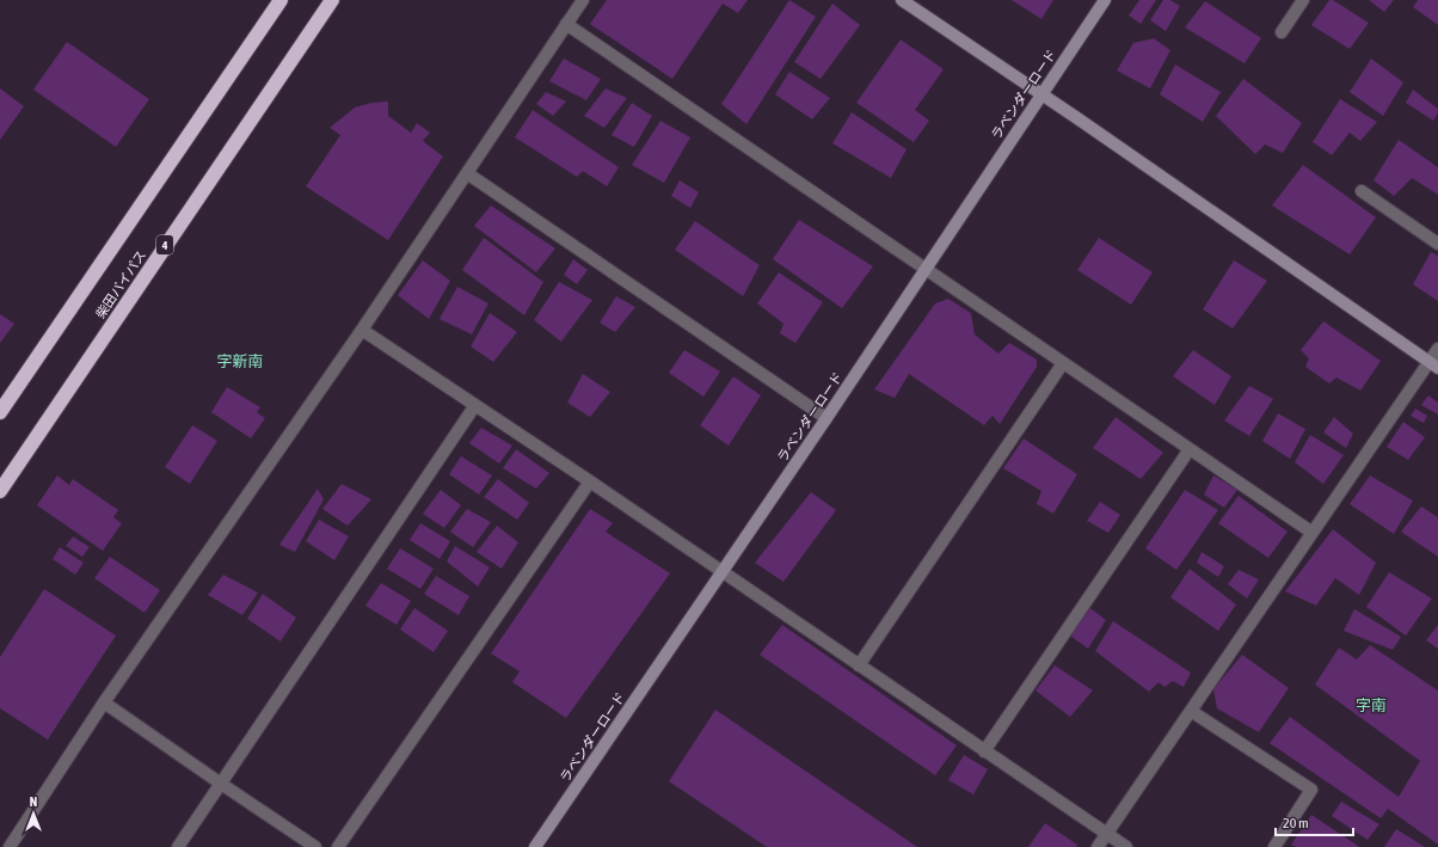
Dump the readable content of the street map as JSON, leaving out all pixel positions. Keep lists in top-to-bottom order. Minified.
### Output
{"streets":{"highway":["4","柴田バイパス"],"street":["ラベンダーロード"]},"districts":["字新南","字南"],"scale_bar":"20 m","north":"top"}
